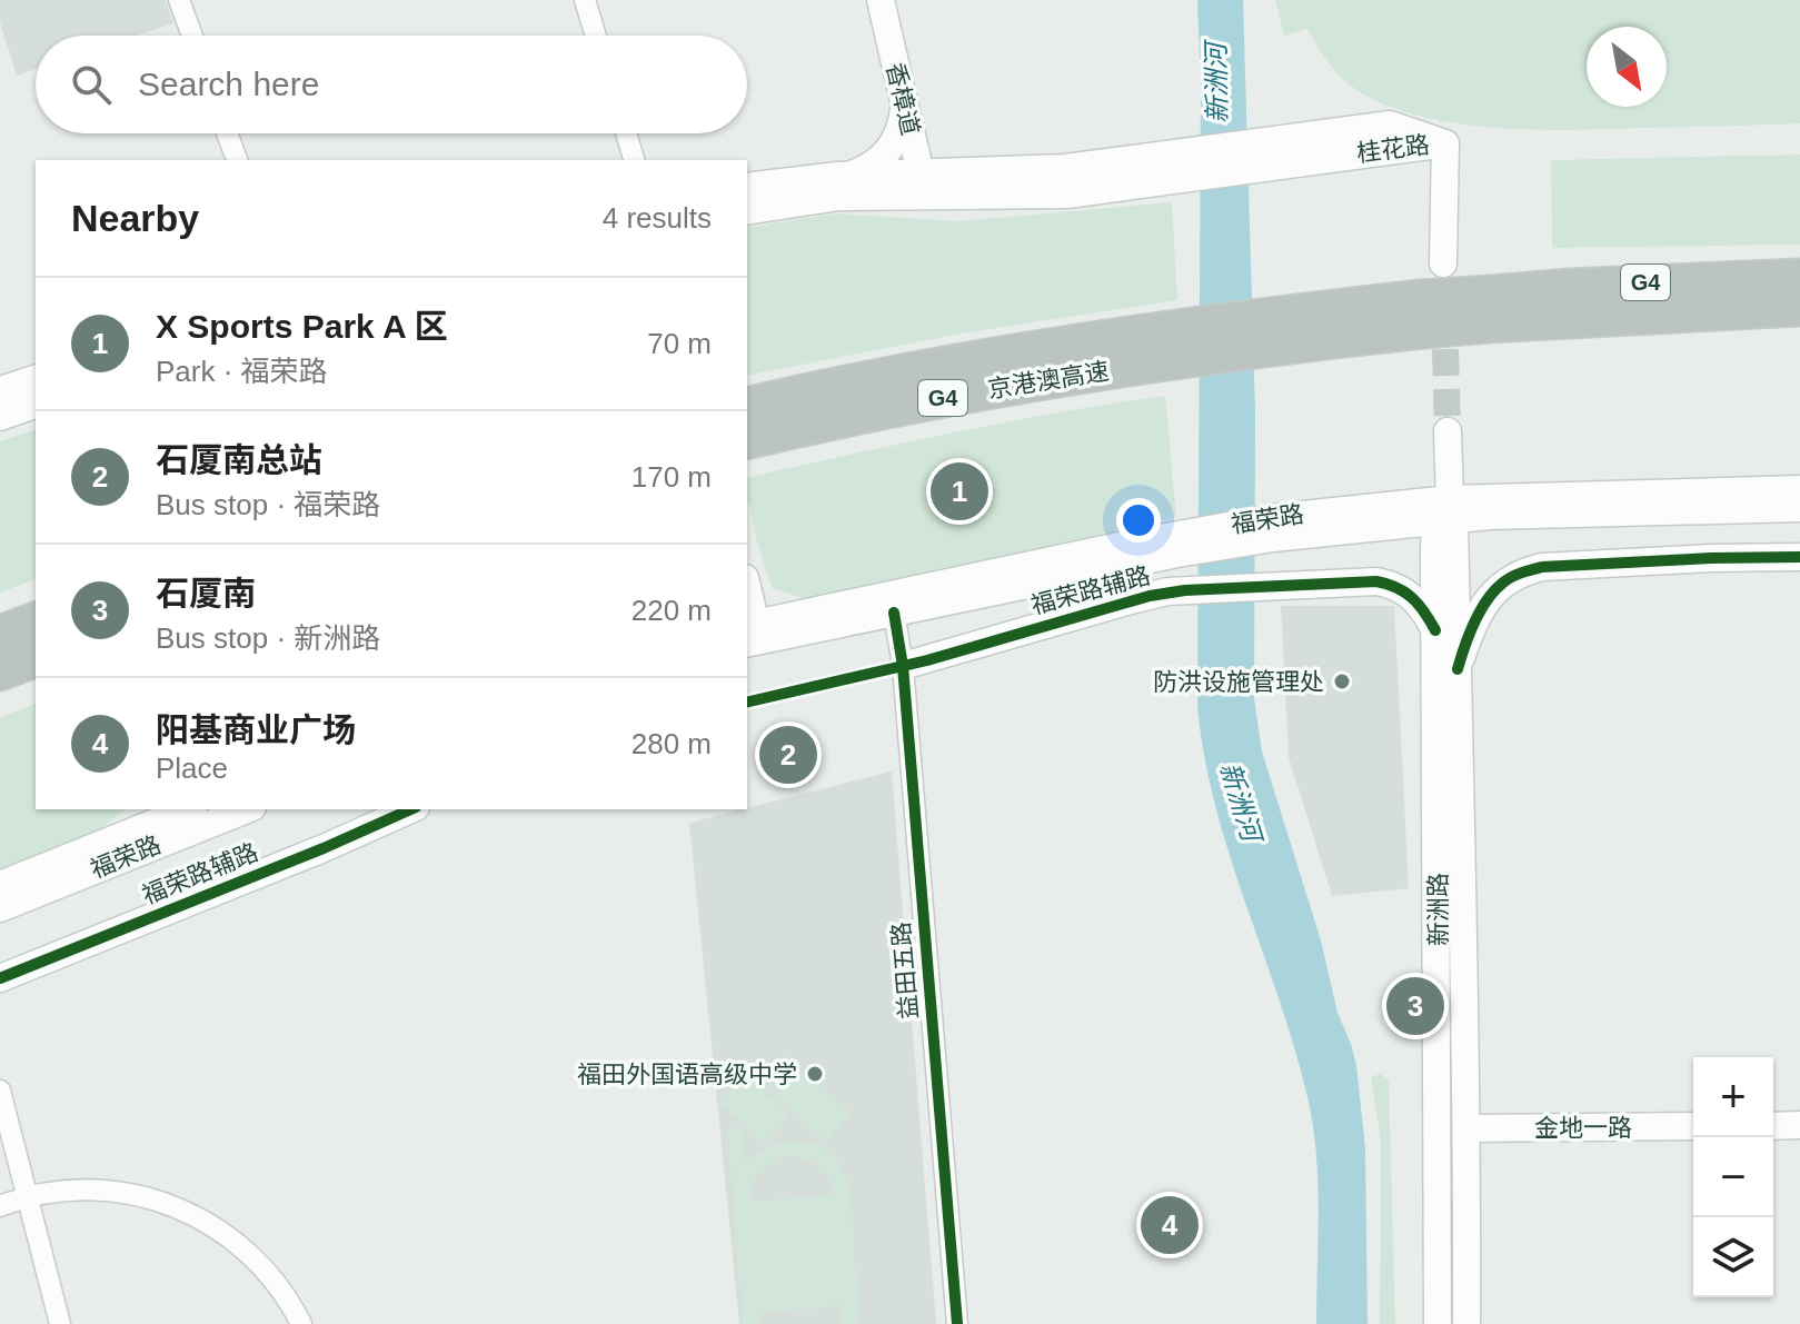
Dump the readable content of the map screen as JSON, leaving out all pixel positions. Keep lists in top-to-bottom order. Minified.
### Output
{"streets":{"highway":["G4","京港澳高速"],"main road":["香樟道","桂花路","福荣路","福荣路辅路","新洲路","金地一路"],"street":["益田五路"]},"crossings":[["香樟道","桂花路"],["G4","京港澳高速"],["福荣路","新洲路"],["福荣路","益田五路"],["福荣路辅路","新洲路"],["福荣路辅路","益田五路"],["新洲路","金地一路"]],"water":["新洲河"],"places":["防洪设施管理处","福田外国语高级中学"],"north":"bottom right","page":{"search":"Search here","heading":["Nearby","4 results"],"list":[{"mark":"1","name":"X Sports Park A 区","note":"Park · 福荣路","value":"70 m"},{"mark":"2","name":"石厦南总站","note":"Bus stop · 福荣路","value":"170 m"},{"mark":"3","name":"石厦南","note":"Bus stop · 新洲路","value":"220 m"},{"mark":"4","name":"阳基商业广场","note":"Place","value":"280 m"}],"pins":["1","2","3","4"],"map_buttons":["+","−"]}}
